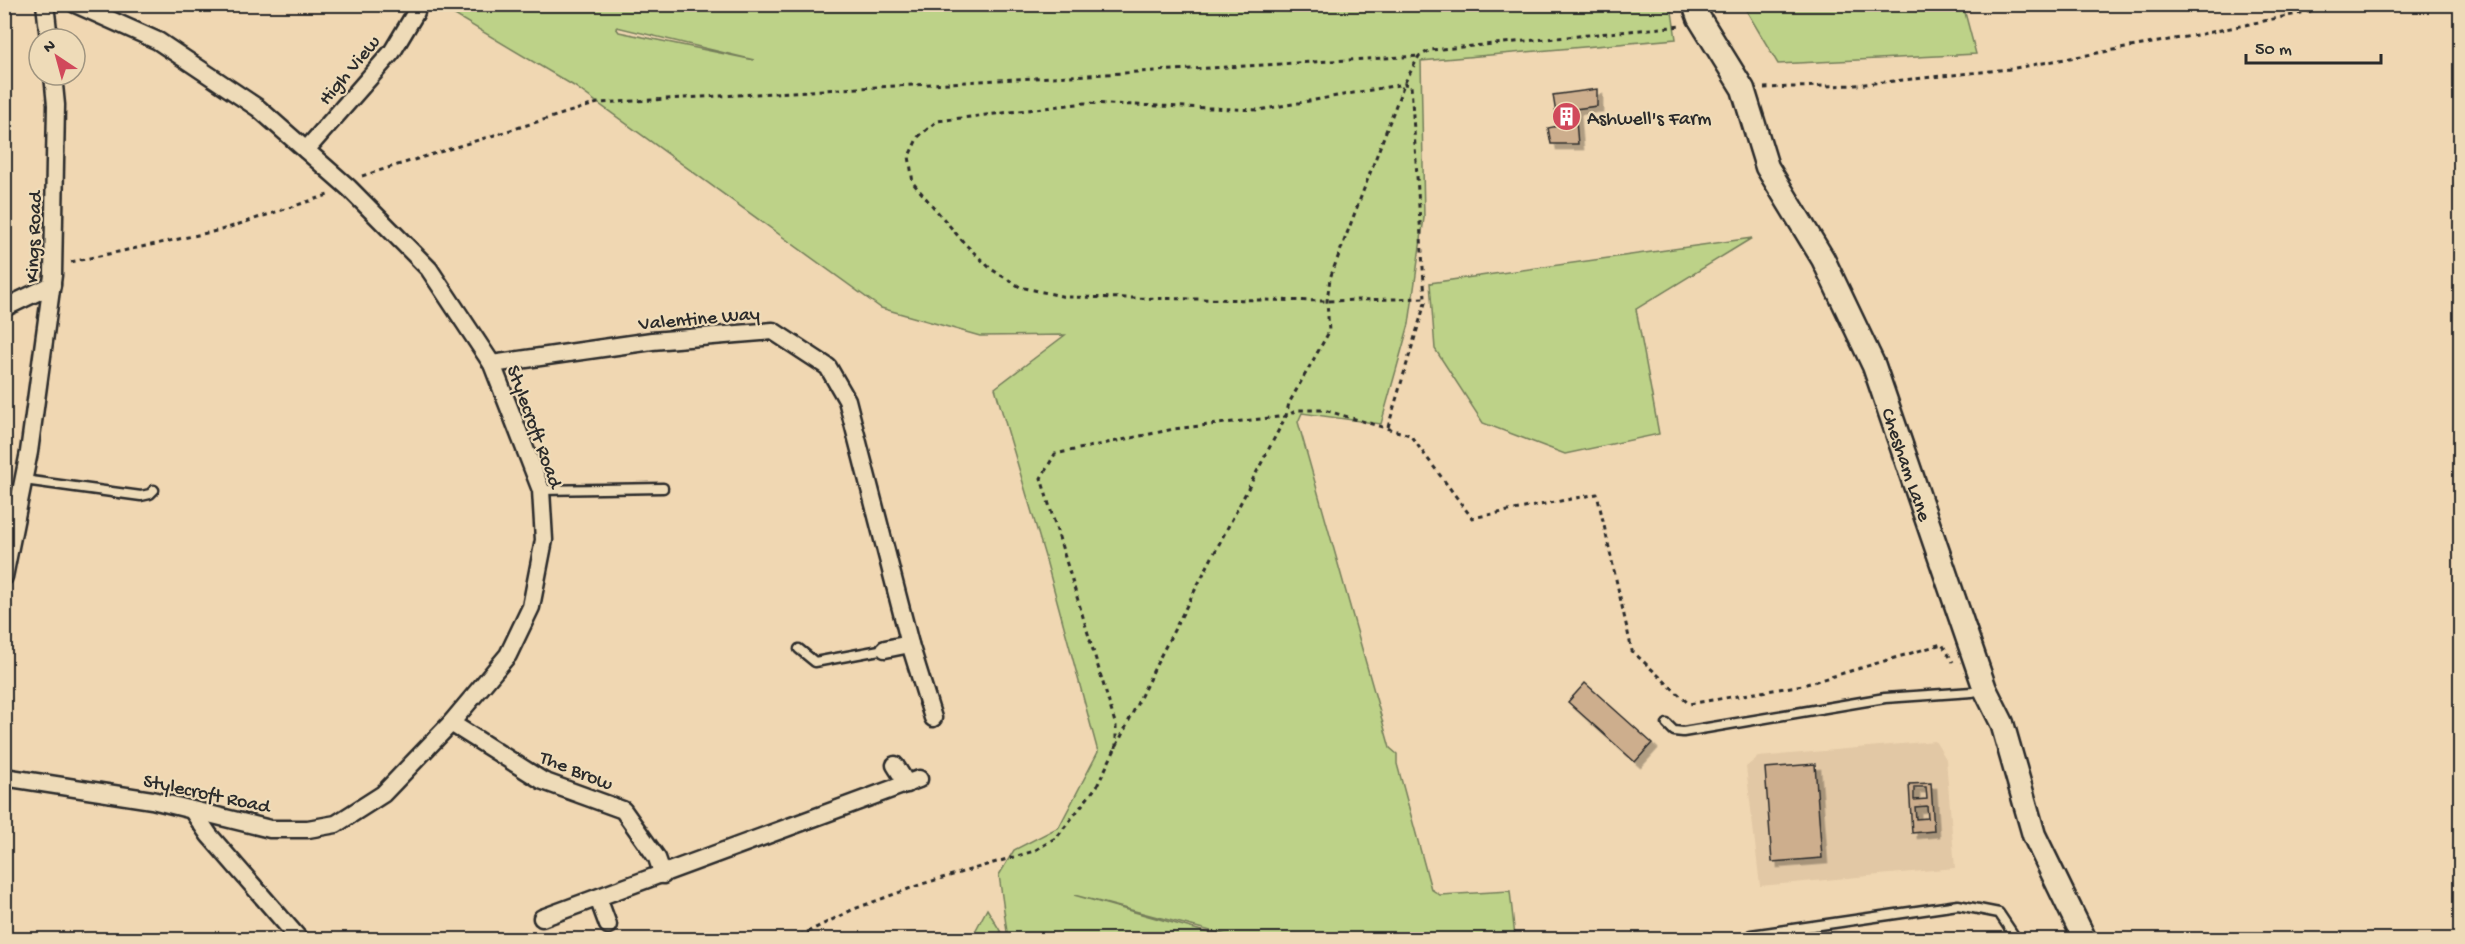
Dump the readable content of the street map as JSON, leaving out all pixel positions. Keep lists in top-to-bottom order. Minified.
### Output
{"streets":{"street":["High View","Kings Road","Valentine Way","Stylecroft Road","Chesham Lane","The Brow"]},"crossings":[["High View","Stylecroft Road"],["Valentine Way","Stylecroft Road"],["Stylecroft Road","The Brow"]],"places":{"building":["Ashwell's Farm"]},"scale_bar":"50 m","north":"top left"}
